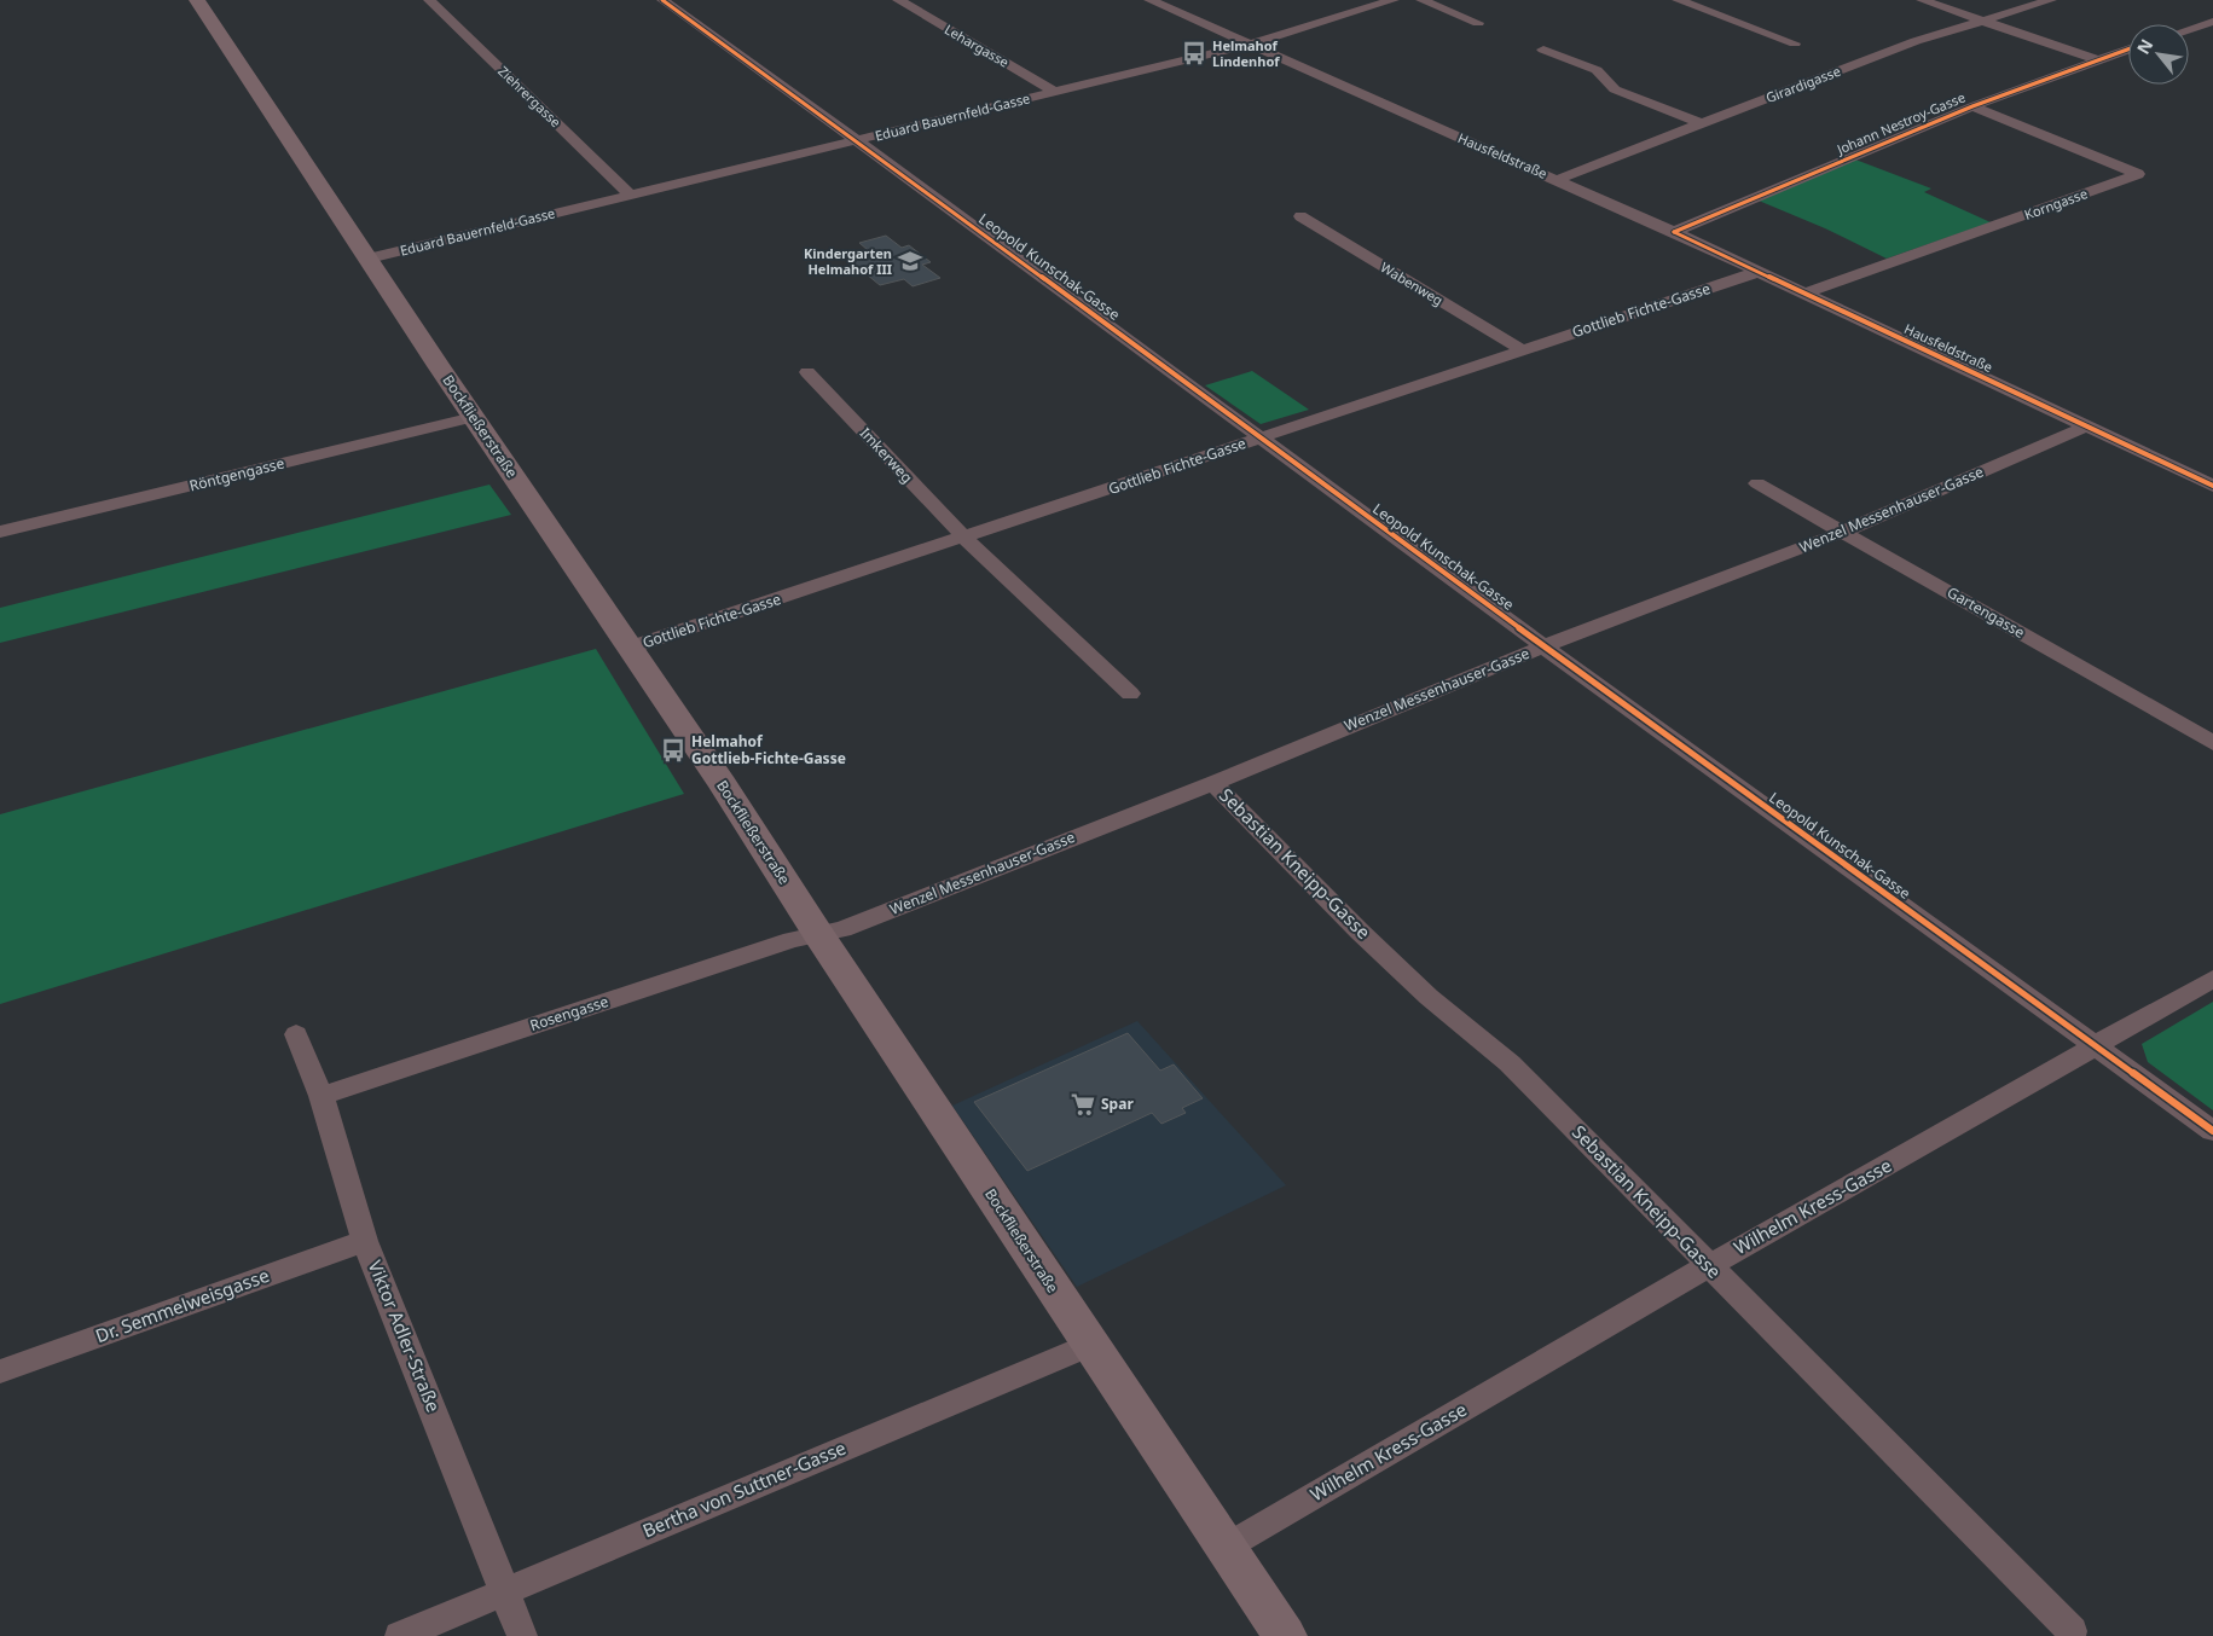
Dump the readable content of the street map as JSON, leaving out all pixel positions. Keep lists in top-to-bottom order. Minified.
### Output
{"streets":{"main road":["Bockfließerstraße"],"street":["Lehargasse","Girardigasse","Ziehrergasse","Eduard Bauernfeld-Gasse","Johann Nestroy-Gasse","Hausfeldstraße","Korngasse","Leopold Kunschak-Gasse","Wabenweg","Gottlieb Fichte-Gasse","Imkerweg","Röntgengasse","Wenzel Messenhauser-Gasse","Gartengasse","Sebastian Kneipp-Gasse","Rosengasse","Wilhelm Kress-Gasse","Dr. Semmelweisgasse","Viktor Adler-Straße","Bertha von Suttner-Gasse"]},"crossings":[["Lehargasse","Eduard Bauernfeld-Gasse"],["Girardigasse","Hausfeldstraße"],["Ziehrergasse","Eduard Bauernfeld-Gasse"],["Eduard Bauernfeld-Gasse","Hausfeldstraße"],["Eduard Bauernfeld-Gasse","Leopold Kunschak-Gasse"],["Eduard Bauernfeld-Gasse","Bockfließerstraße"],["Johann Nestroy-Gasse","Hausfeldstraße"],["Johann Nestroy-Gasse","Korngasse"],["Hausfeldstraße","Korngasse"],["Hausfeldstraße","Gottlieb Fichte-Gasse"],["Hausfeldstraße","Wenzel Messenhauser-Gasse"],["Leopold Kunschak-Gasse","Gottlieb Fichte-Gasse"],["Leopold Kunschak-Gasse","Wenzel Messenhauser-Gasse"],["Leopold Kunschak-Gasse","Wilhelm Kress-Gasse"],["Wabenweg","Gottlieb Fichte-Gasse"],["Gottlieb Fichte-Gasse","Bockfließerstraße"],["Gottlieb Fichte-Gasse","Imkerweg"],["Bockfließerstraße","Röntgengasse"],["Bockfließerstraße","Wenzel Messenhauser-Gasse"],["Bockfließerstraße","Rosengasse"],["Bockfließerstraße","Wilhelm Kress-Gasse"],["Bockfließerstraße","Bertha von Suttner-Gasse"],["Wenzel Messenhauser-Gasse","Gartengasse"],["Wenzel Messenhauser-Gasse","Sebastian Kneipp-Gasse"],["Wenzel Messenhauser-Gasse","Rosengasse"],["Sebastian Kneipp-Gasse","Wilhelm Kress-Gasse"],["Rosengasse","Viktor Adler-Straße"],["Dr. Semmelweisgasse","Viktor Adler-Straße"],["Viktor Adler-Straße","Bertha von Suttner-Gasse"]],"places":{"bus stop":["Helmahof Lindenhof","Helmahof Gottlieb-Fichte-Gasse"],"school or university":["Kindergarten Helmahof III"],"supermarket":["Spar"]},"north":"top left"}
